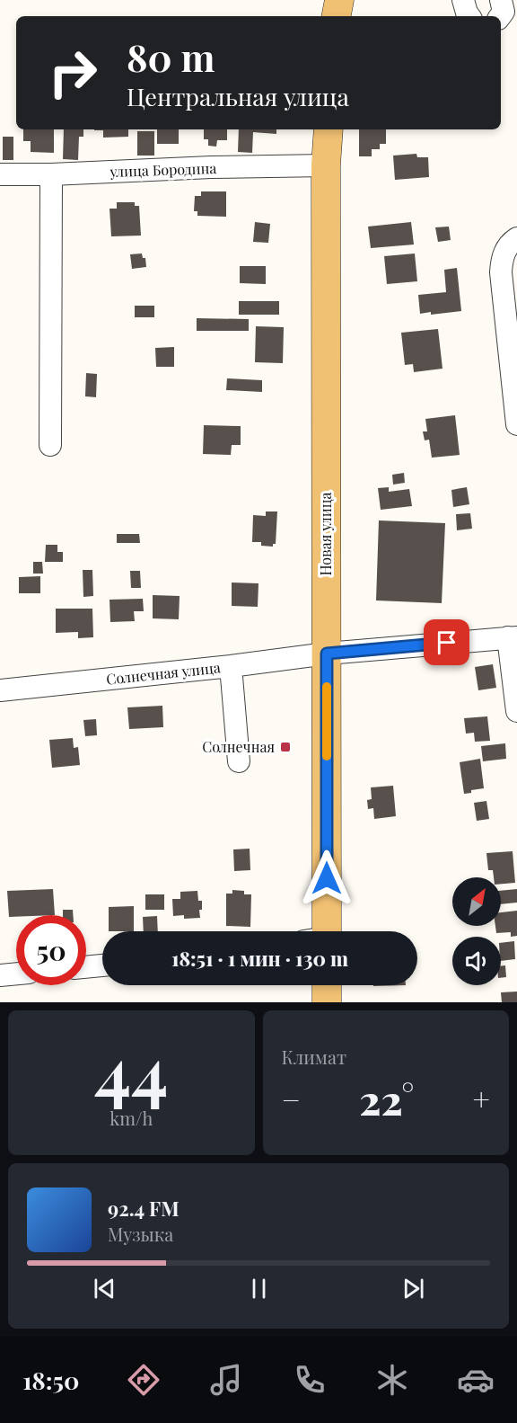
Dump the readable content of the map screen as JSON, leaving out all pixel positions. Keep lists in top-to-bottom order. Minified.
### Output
{"streets":{"main road":["Новая улица"],"street":["улица Бородина","Солнечная улица"]},"crossings":[["улица Бородина","Новая улица"],["Новая улица","Солнечная улица"]],"places":{"transit":["Солнечная"]},"north":"top right","page":{"turn":["80 m","Центральная улица"],"limit":"50","trip":"18:51 · 1 мин · 130 m","tile":[["44","km/h"],"Климат"],"heat":["−","22°","+"],"song":["92.4 FM","Музыка"],"tabs":"18:50"}}
